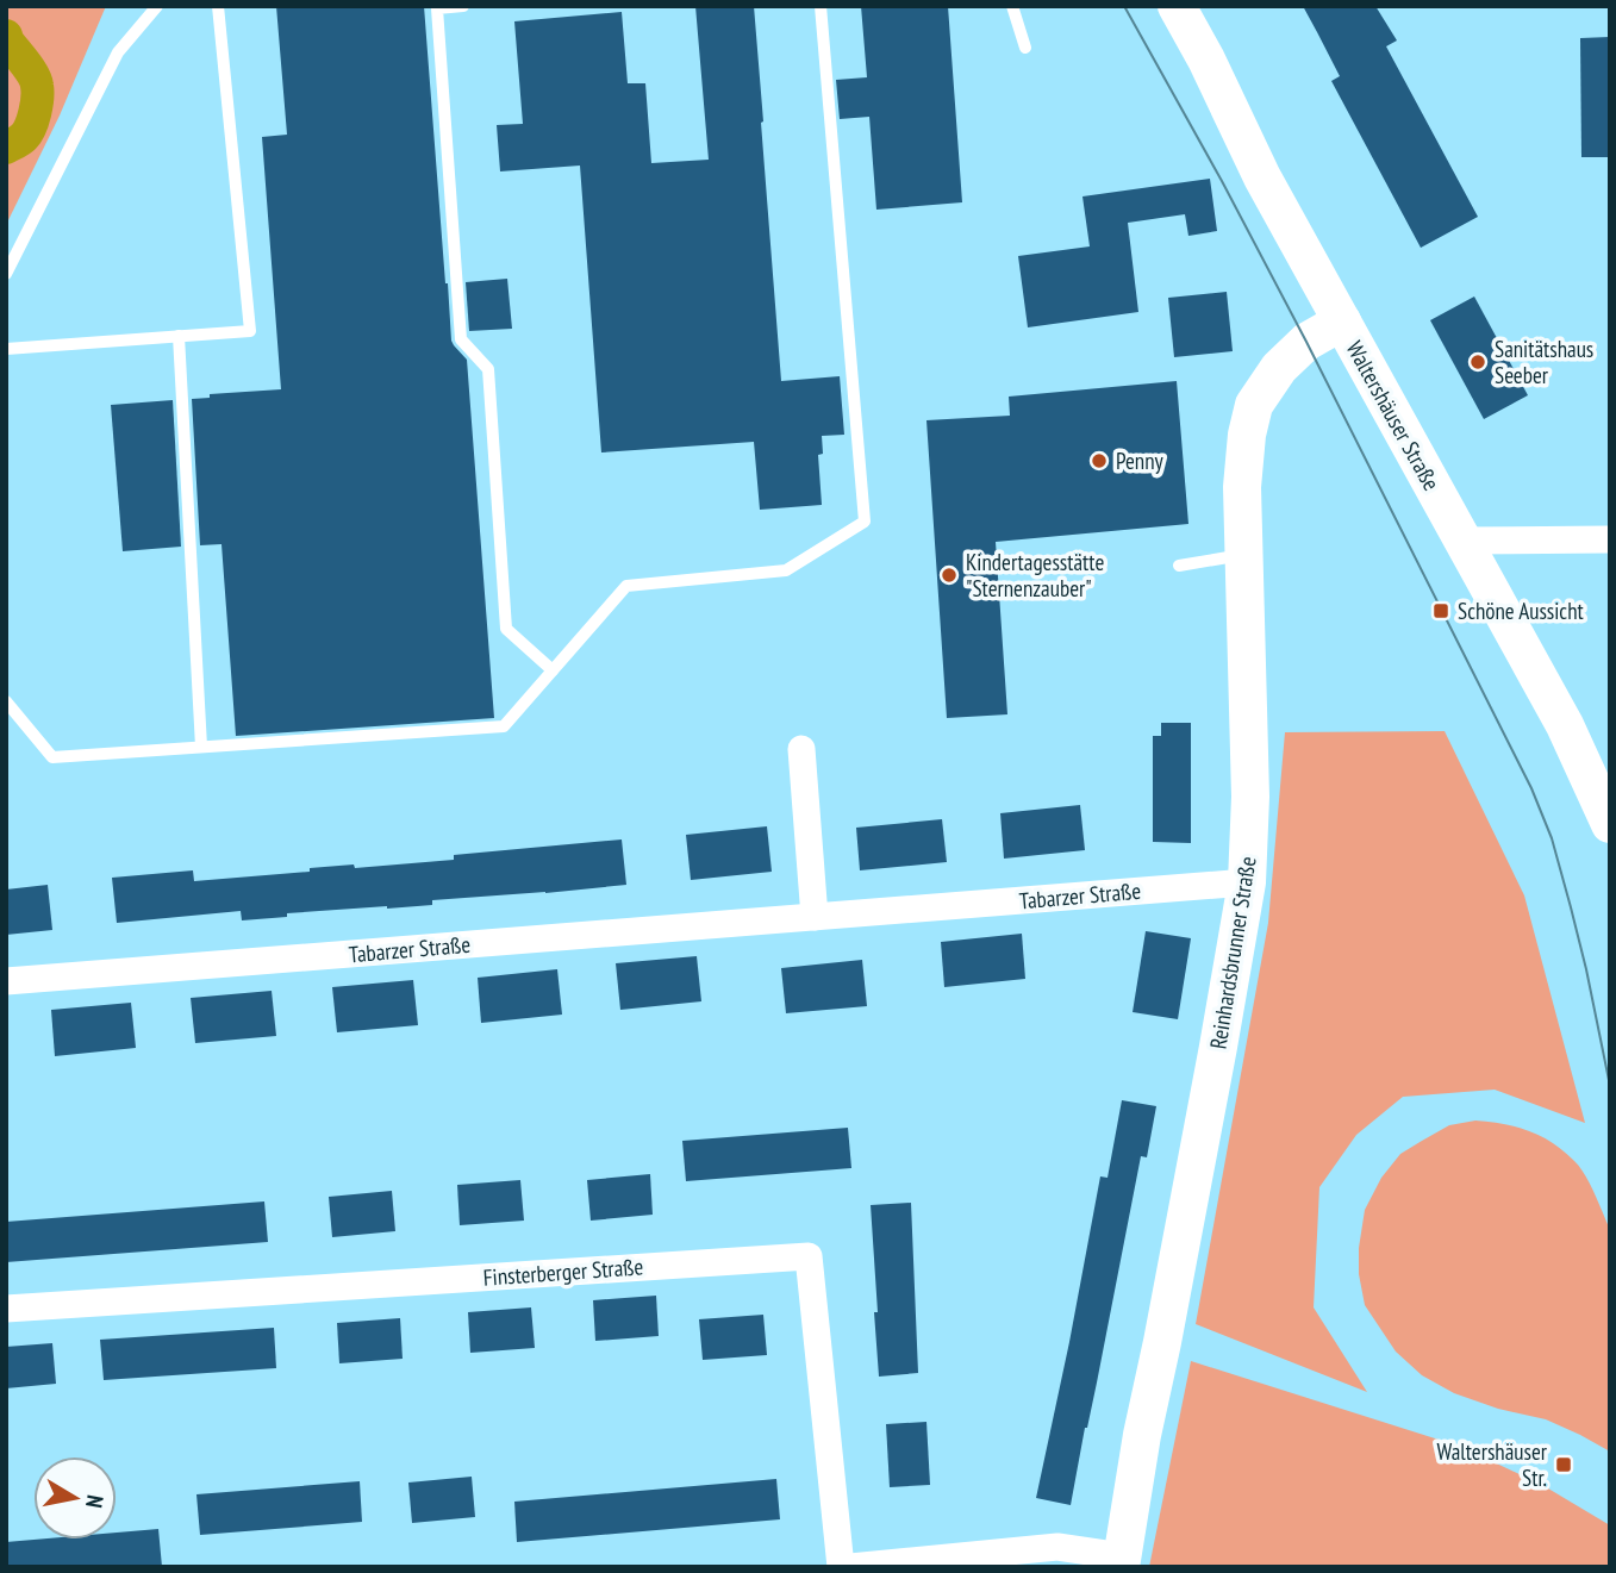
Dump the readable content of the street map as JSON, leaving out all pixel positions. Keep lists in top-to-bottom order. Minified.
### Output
{"streets":{"street":["Waltershäuser Straße","Tabarzer Straße","Reinhardsbrunner Straße","Finsterberger Straße"]},"crossings":[["Waltershäuser Straße","Reinhardsbrunner Straße"],["Tabarzer Straße","Reinhardsbrunner Straße"]],"places":{"other":["Sanitätshaus Seeber","Penny","Kindertagesstätte \"Sternenzauber\""],"transit":["Schöne Aussicht","Waltershäuser Str."]},"north":"right"}
